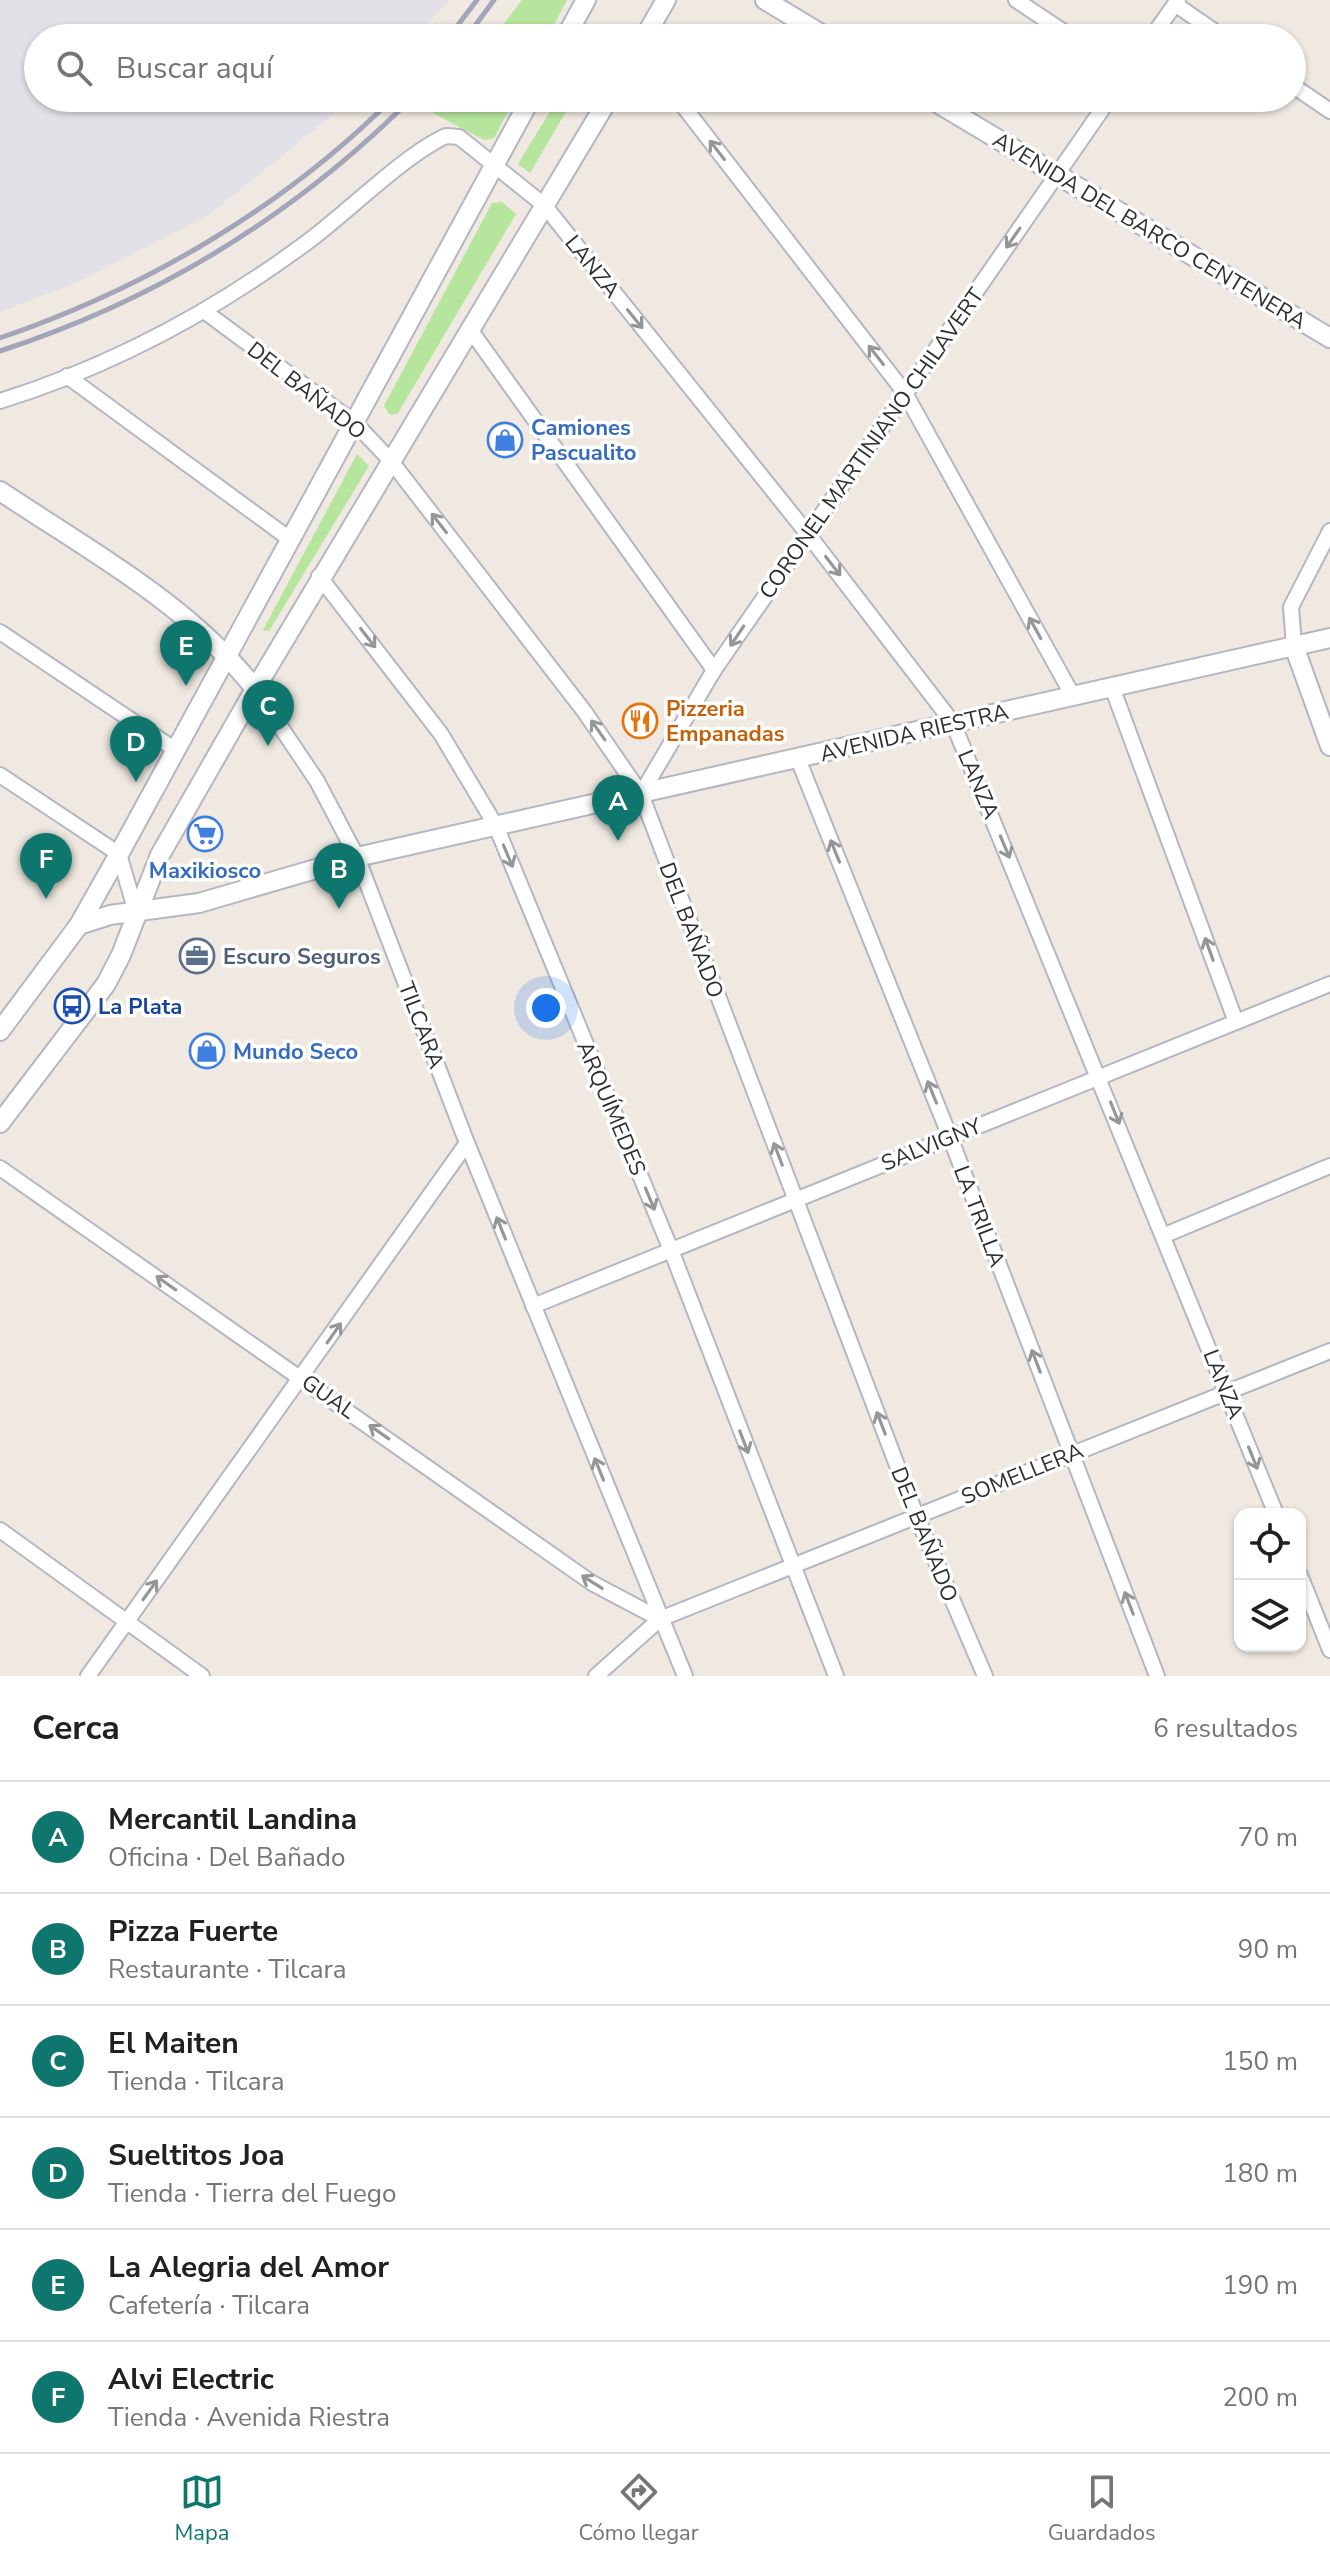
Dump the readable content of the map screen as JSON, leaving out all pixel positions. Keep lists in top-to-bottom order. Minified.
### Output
{"streets":{"main road":["AVENIDA DEL BARCO CENTENERA","AVENIDA RIESTRA","TILCARA"],"street":["LANZA","DEL BAÑADO","CORONEL MARTINIANO CHILAVERT","ARQUÍMEDES","SALVIGNY","LA TRILLA","GUAL","SOMELLERA"]},"crossings":[["AVENIDA DEL BARCO CENTENERA","CORONEL MARTINIANO CHILAVERT"],["LANZA","DEL BAÑADO"],["LANZA","CORONEL MARTINIANO CHILAVERT"],["LANZA","AVENIDA RIESTRA"],["LANZA","SALVIGNY"],["LANZA","SOMELLERA"],["DEL BAÑADO","CORONEL MARTINIANO CHILAVERT"],["DEL BAÑADO","AVENIDA RIESTRA"],["DEL BAÑADO","SALVIGNY"],["DEL BAÑADO","SOMELLERA"],["CORONEL MARTINIANO CHILAVERT","AVENIDA RIESTRA"],["AVENIDA RIESTRA","TILCARA"],["AVENIDA RIESTRA","ARQUÍMEDES"],["AVENIDA RIESTRA","LA TRILLA"],["TILCARA","SALVIGNY"],["TILCARA","GUAL"],["TILCARA","SOMELLERA"],["ARQUÍMEDES","SALVIGNY"],["ARQUÍMEDES","SOMELLERA"],["SALVIGNY","LA TRILLA"],["LA TRILLA","SOMELLERA"],["GUAL","SOMELLERA"]],"one_way":["LANZA","DEL BAÑADO","CORONEL MARTINIANO CHILAVERT","TILCARA","ARQUÍMEDES","LA TRILLA","GUAL"],"places":{"shop":["Camiones Pascualito","Mundo Seco"],"restaurant":["Pizzeria Empanadas"],"supermarket":["Maxikiosco"],"office":["Escuro Seguros"],"bus stop":["La Plata"]},"page":{"search":"Buscar aquí","pins":["E","C","D","A","F","B"],"heading":["Cerca","6 resultados"],"list":[{"mark":"A","name":"Mercantil Landina","note":"Oficina · Del Bañado","value":"70 m"},{"mark":"B","name":"Pizza Fuerte","note":"Restaurante · Tilcara","value":"90 m"},{"mark":"C","name":"El Maiten","note":"Tienda · Tilcara","value":"150 m"},{"mark":"D","name":"Sueltitos Joa","note":"Tienda · Tierra del Fuego","value":"180 m"},{"mark":"E","name":"La Alegria del Amor","note":"Cafetería · Tilcara","value":"190 m"},{"mark":"F","name":"Alvi Electric","note":"Tienda · Avenida Riestra","value":"200 m"}],"nav":["Mapa","Cómo llegar","Guardados"]}}
